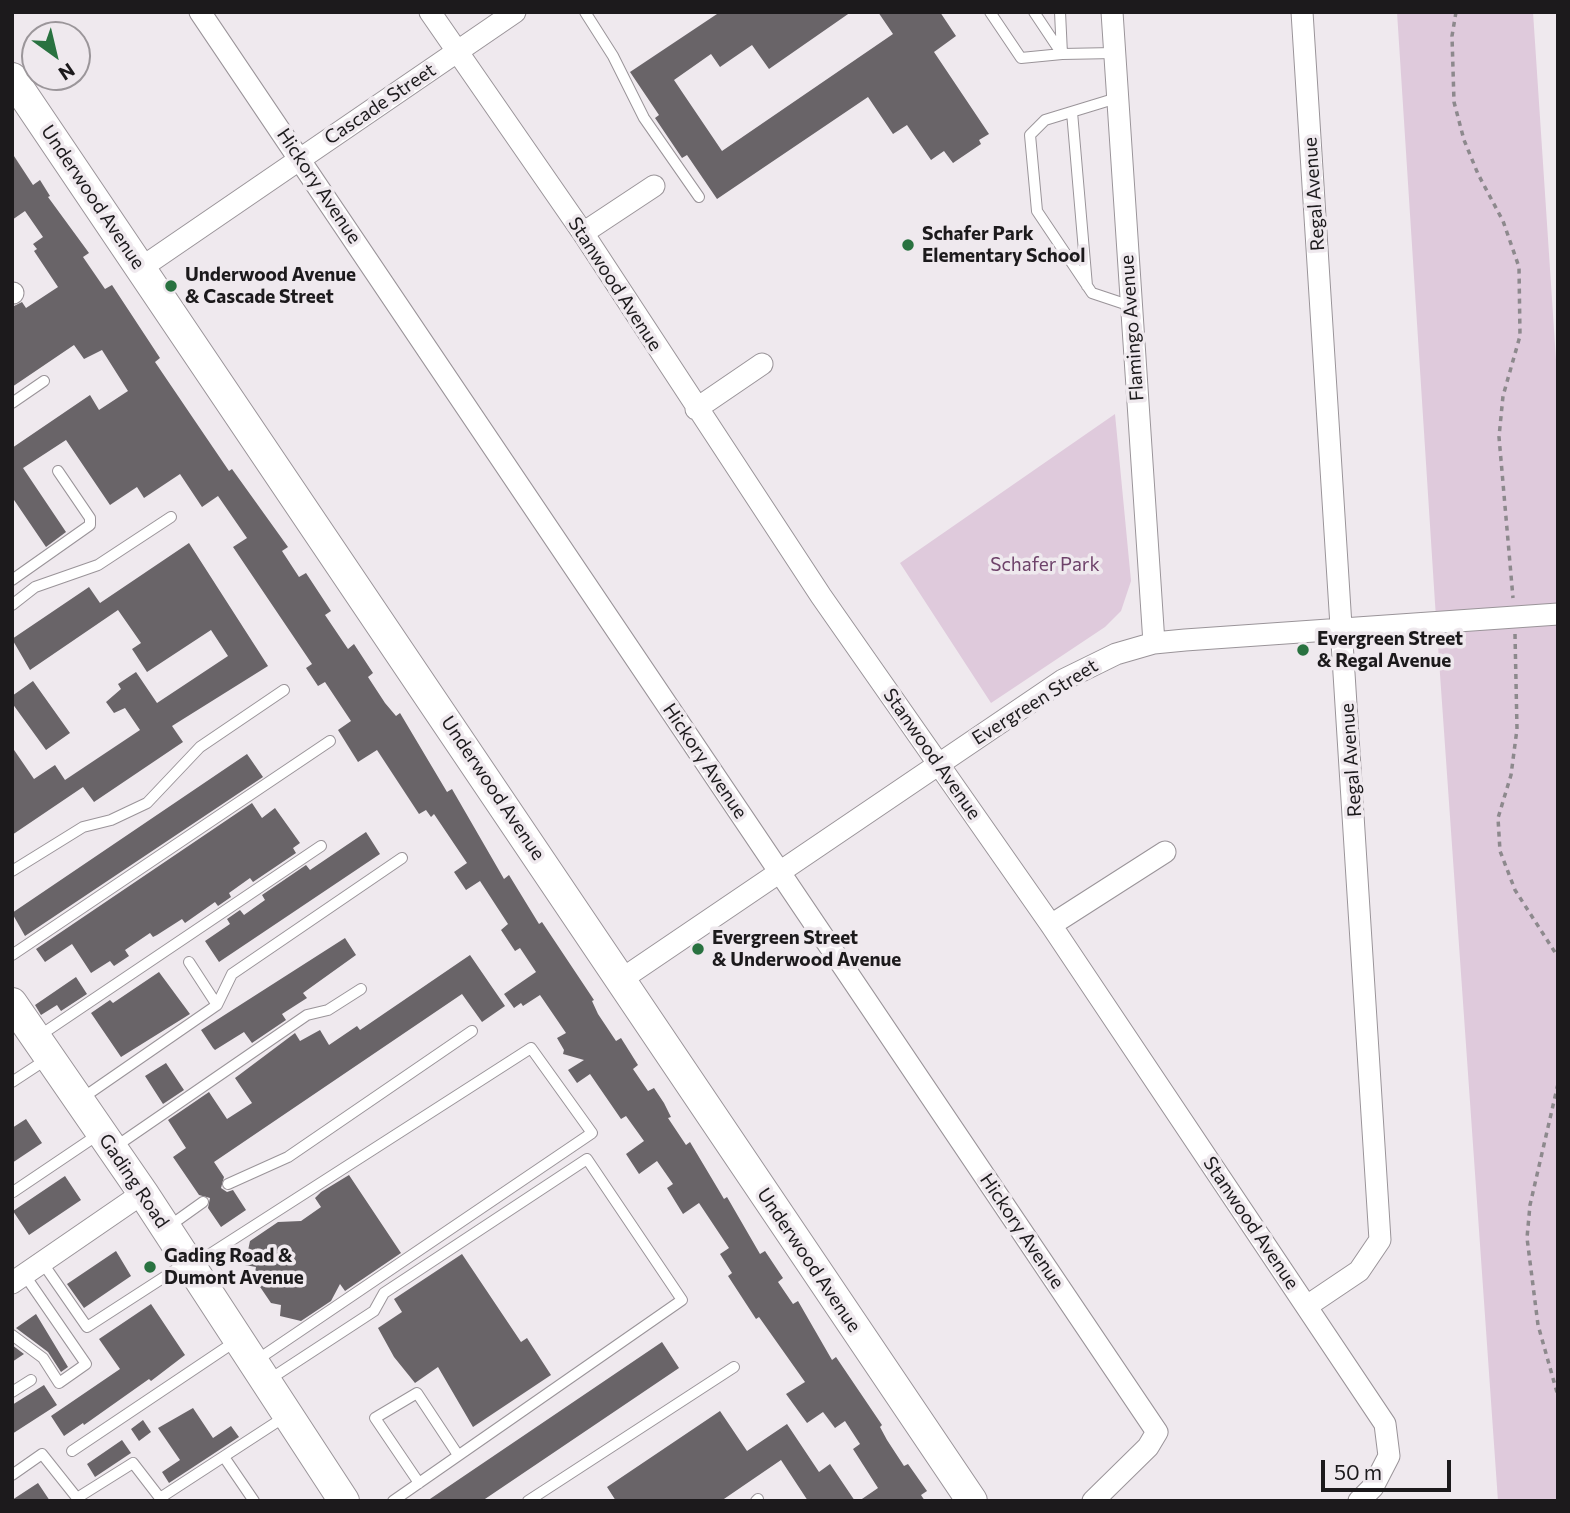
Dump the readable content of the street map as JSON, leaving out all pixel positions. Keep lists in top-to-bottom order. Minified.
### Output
{"streets":{"street":["Cascade Street","Hickory Avenue","Regal Avenue","Underwood Avenue","Stanwood Avenue","Flamingo Avenue","Evergreen Street","Gading Road"]},"crossings":[["Cascade Street","Hickory Avenue"],["Cascade Street","Underwood Avenue"],["Cascade Street","Stanwood Avenue"],["Hickory Avenue","Evergreen Street"],["Regal Avenue","Stanwood Avenue"],["Regal Avenue","Evergreen Street"],["Underwood Avenue","Evergreen Street"],["Stanwood Avenue","Evergreen Street"],["Flamingo Avenue","Evergreen Street"]],"parks":["Schafer Park"],"places":["Schafer Park Elementary School","Underwood Avenue & Cascade Street","Evergreen Street & Regal Avenue","Evergreen Street & Underwood Avenue","Gading Road & Dumont Avenue"],"scale_bar":"50 m","north":"bottom right"}
